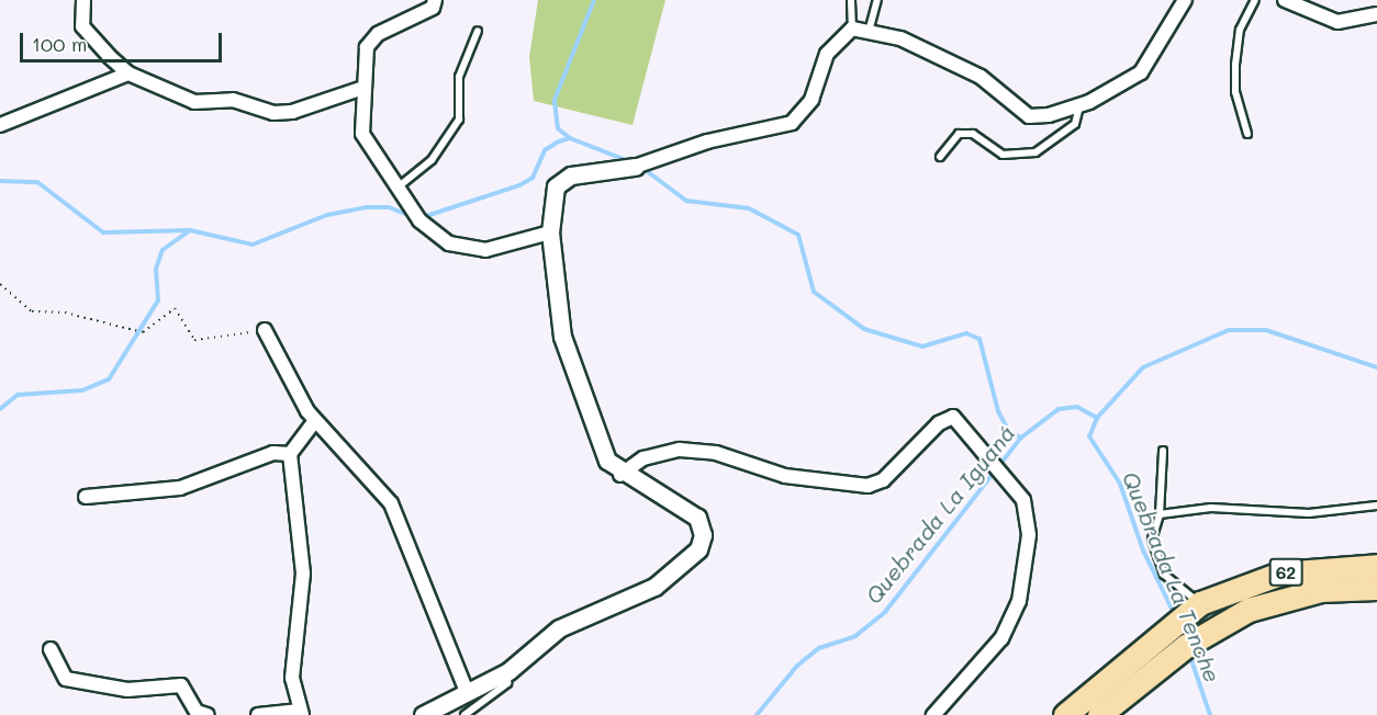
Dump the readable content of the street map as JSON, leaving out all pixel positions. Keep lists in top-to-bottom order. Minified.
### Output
{"streets":{"highway":["62"]},"water":["Quebrada La Iguaná","Quebrada La Tenche"],"scale_bar":"100 m"}
